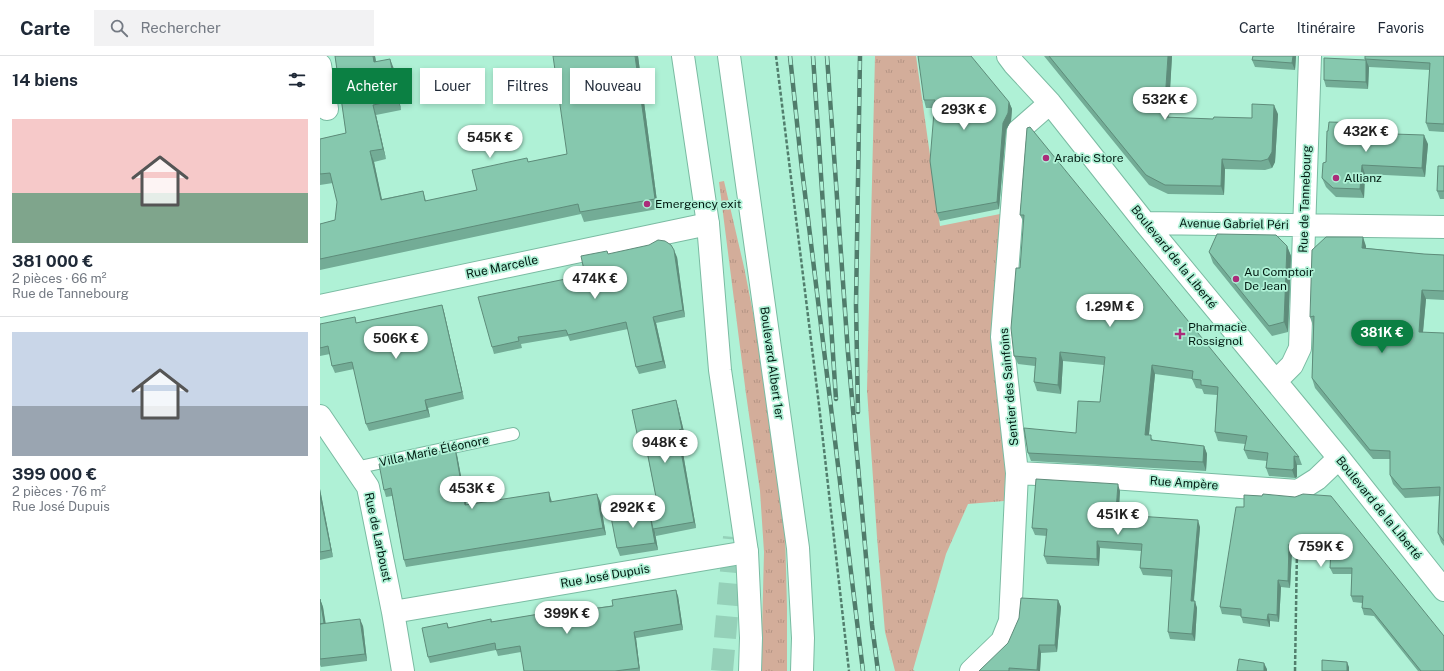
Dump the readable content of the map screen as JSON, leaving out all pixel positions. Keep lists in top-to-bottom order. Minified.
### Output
{"streets":{"street":["Rue de Tannebourg","Avenue Gabriel Péri","Boulevard de la Liberté","Rue Marcelle","Boulevard Albert 1er","Sentier des Sainfoins","Rue Ampère","Rue de Larboust","Rue José Dupuis"],"lane":["Villa Marie Éléonore"]},"crossings":[["Rue de Tannebourg","Avenue Gabriel Péri"],["Rue de Tannebourg","Boulevard de la Liberté"],["Avenue Gabriel Péri","Boulevard de la Liberté"],["Boulevard de la Liberté","Sentier des Sainfoins"],["Boulevard de la Liberté","Rue Ampère"],["Sentier des Sainfoins","Rue Ampère"],["Villa Marie Éléonore","Rue de Larboust"],["Rue de Larboust","Rue José Dupuis"]],"places":{"other":["Arabic Store","Allianz","Emergency exit","Au Comptoir De Jean"],"health":["Pharmacie Rossignol"]},"page":{"header":"Carte","search":"Rechercher","nav":["Carte","Itinéraire","Favoris"],"heading":"14 biens","chip":["Acheter","Louer","Filtres","Nouveau"],"price":["532K €","293K €","432K €","545K €","474K €","1.29M €","381K €","506K €","948K €","453K €","292K €","451K €","759K €","399K €"],"list":[{"name":"381 000 €","note":"2 pièces · 66 m² · Rue de Tannebourg"},{"name":"399 000 €","note":"2 pièces · 76 m² · Rue José Dupuis"}]}}
